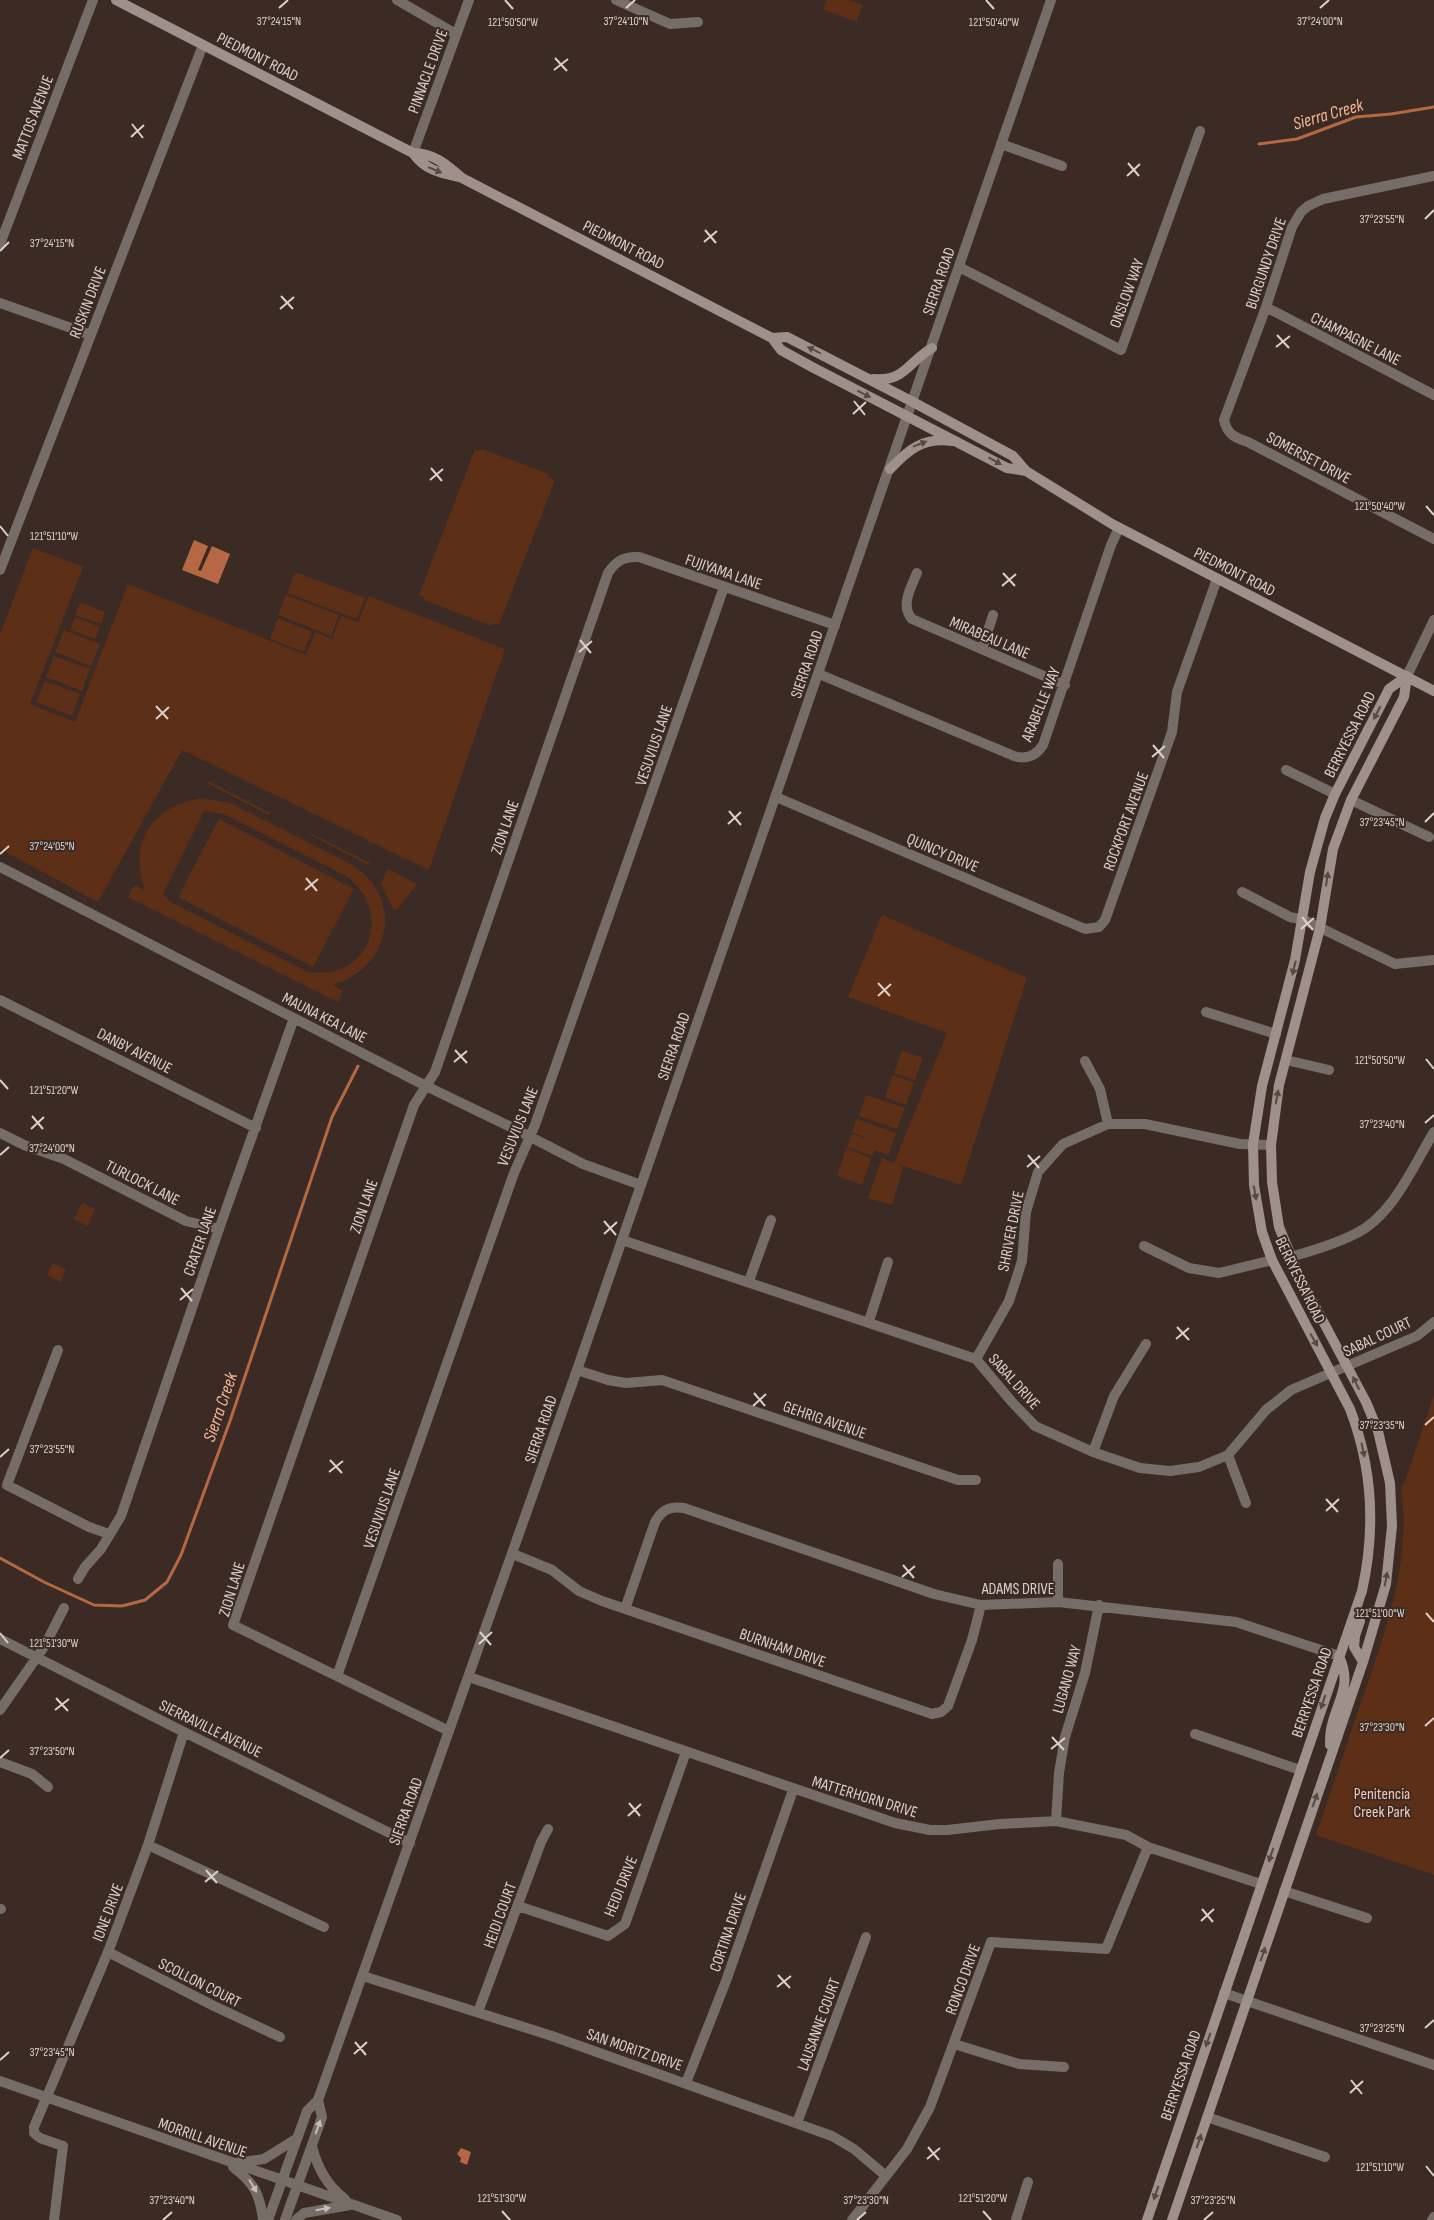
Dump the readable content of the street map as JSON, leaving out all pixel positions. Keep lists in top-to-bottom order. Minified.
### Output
{"streets":{"main road":["PIEDMONT ROAD","BERRYESSA ROAD"],"street":["PINNACLE DRIVE","MATTOS AVENUE","BURGUNDY DRIVE","SIERRA ROAD","ONSLOW WAY","RUSKIN DRIVE","CHAMPAGNE LANE","SOMERSET DRIVE","FUJIYAMA LANE","MIRABEAU LANE","ARABELLE WAY","VESUVIUS LANE","ROCKPORT AVENUE","ZION LANE","QUINCY DRIVE","MAUNA KEA LANE","DANBY AVENUE","TURLOCK LANE","SHRIVER DRIVE","CRATER LANE","SABAL COURT","SABAL DRIVE","GEHRIG AVENUE","ADAMS DRIVE","BURNHAM DRIVE","LUGANO WAY","SIERRAVILLE AVENUE","MATTERHORN DRIVE","HEIDI DRIVE","IONE DRIVE","HEIDI COURT","CORTINA DRIVE","RONCO DRIVE","SCOLLON COURT","LAUSANNE COURT","SAN MORITZ DRIVE","MORRILL AVENUE"]},"crossings":[["PIEDMONT ROAD","PINNACLE DRIVE"],["PIEDMONT ROAD","SIERRA ROAD"],["PIEDMONT ROAD","RUSKIN DRIVE"],["PIEDMONT ROAD","ARABELLE WAY"],["PIEDMONT ROAD","BERRYESSA ROAD"],["PIEDMONT ROAD","ROCKPORT AVENUE"],["BURGUNDY DRIVE","CHAMPAGNE LANE"],["BURGUNDY DRIVE","SOMERSET DRIVE"],["SIERRA ROAD","ONSLOW WAY"],["SIERRA ROAD","FUJIYAMA LANE"],["SIERRA ROAD","ARABELLE WAY"],["SIERRA ROAD","ZION LANE"],["SIERRA ROAD","QUINCY DRIVE"],["SIERRA ROAD","MAUNA KEA LANE"],["SIERRA ROAD","SABAL DRIVE"],["SIERRA ROAD","GEHRIG AVENUE"],["SIERRA ROAD","BURNHAM DRIVE"],["SIERRA ROAD","SIERRAVILLE AVENUE"],["SIERRA ROAD","MATTERHORN DRIVE"],["SIERRA ROAD","SAN MORITZ DRIVE"],["SIERRA ROAD","MORRILL AVENUE"],["FUJIYAMA LANE","VESUVIUS LANE"],["FUJIYAMA LANE","ZION LANE"],["MIRABEAU LANE","ARABELLE WAY"],["BERRYESSA ROAD","SHRIVER DRIVE"],["BERRYESSA ROAD","SABAL COURT"],["BERRYESSA ROAD","SABAL DRIVE"],["BERRYESSA ROAD","ADAMS DRIVE"],["BERRYESSA ROAD","MATTERHORN DRIVE"],["VESUVIUS LANE","ZION LANE"],["VESUVIUS LANE","MAUNA KEA LANE"],["ROCKPORT AVENUE","QUINCY DRIVE"],["ZION LANE","MAUNA KEA LANE"],["MAUNA KEA LANE","CRATER LANE"],["DANBY AVENUE","CRATER LANE"],["TURLOCK LANE","CRATER LANE"],["SHRIVER DRIVE","SABAL DRIVE"],["SABAL COURT","SABAL DRIVE"],["ADAMS DRIVE","BURNHAM DRIVE"],["ADAMS DRIVE","LUGANO WAY"],["LUGANO WAY","MATTERHORN DRIVE"],["SIERRAVILLE AVENUE","IONE DRIVE"],["MATTERHORN DRIVE","HEIDI DRIVE"],["MATTERHORN DRIVE","CORTINA DRIVE"],["MATTERHORN DRIVE","RONCO DRIVE"],["HEIDI DRIVE","HEIDI COURT"],["IONE DRIVE","SCOLLON COURT"],["IONE DRIVE","MORRILL AVENUE"],["HEIDI COURT","SAN MORITZ DRIVE"],["CORTINA DRIVE","SAN MORITZ DRIVE"],["RONCO DRIVE","SAN MORITZ DRIVE"],["LAUSANNE COURT","SAN MORITZ DRIVE"]],"water":["Sierra Creek"],"parks":["Penitencia Creek Park"],"coordinates":["37°24'15\"N","37°24'10\"N","37°24'00\"N","121°50'50\"W","121°50'40\"W","37°23'55\"N","121°51'10\"W","37°23'45\"N","37°24'05\"N","121°51'20\"W","37°23'40\"N","37°23'35\"N","121°51'00\"W","121°51'30\"W","37°23'30\"N","37°23'50\"N","37°23'25\"N"]}
